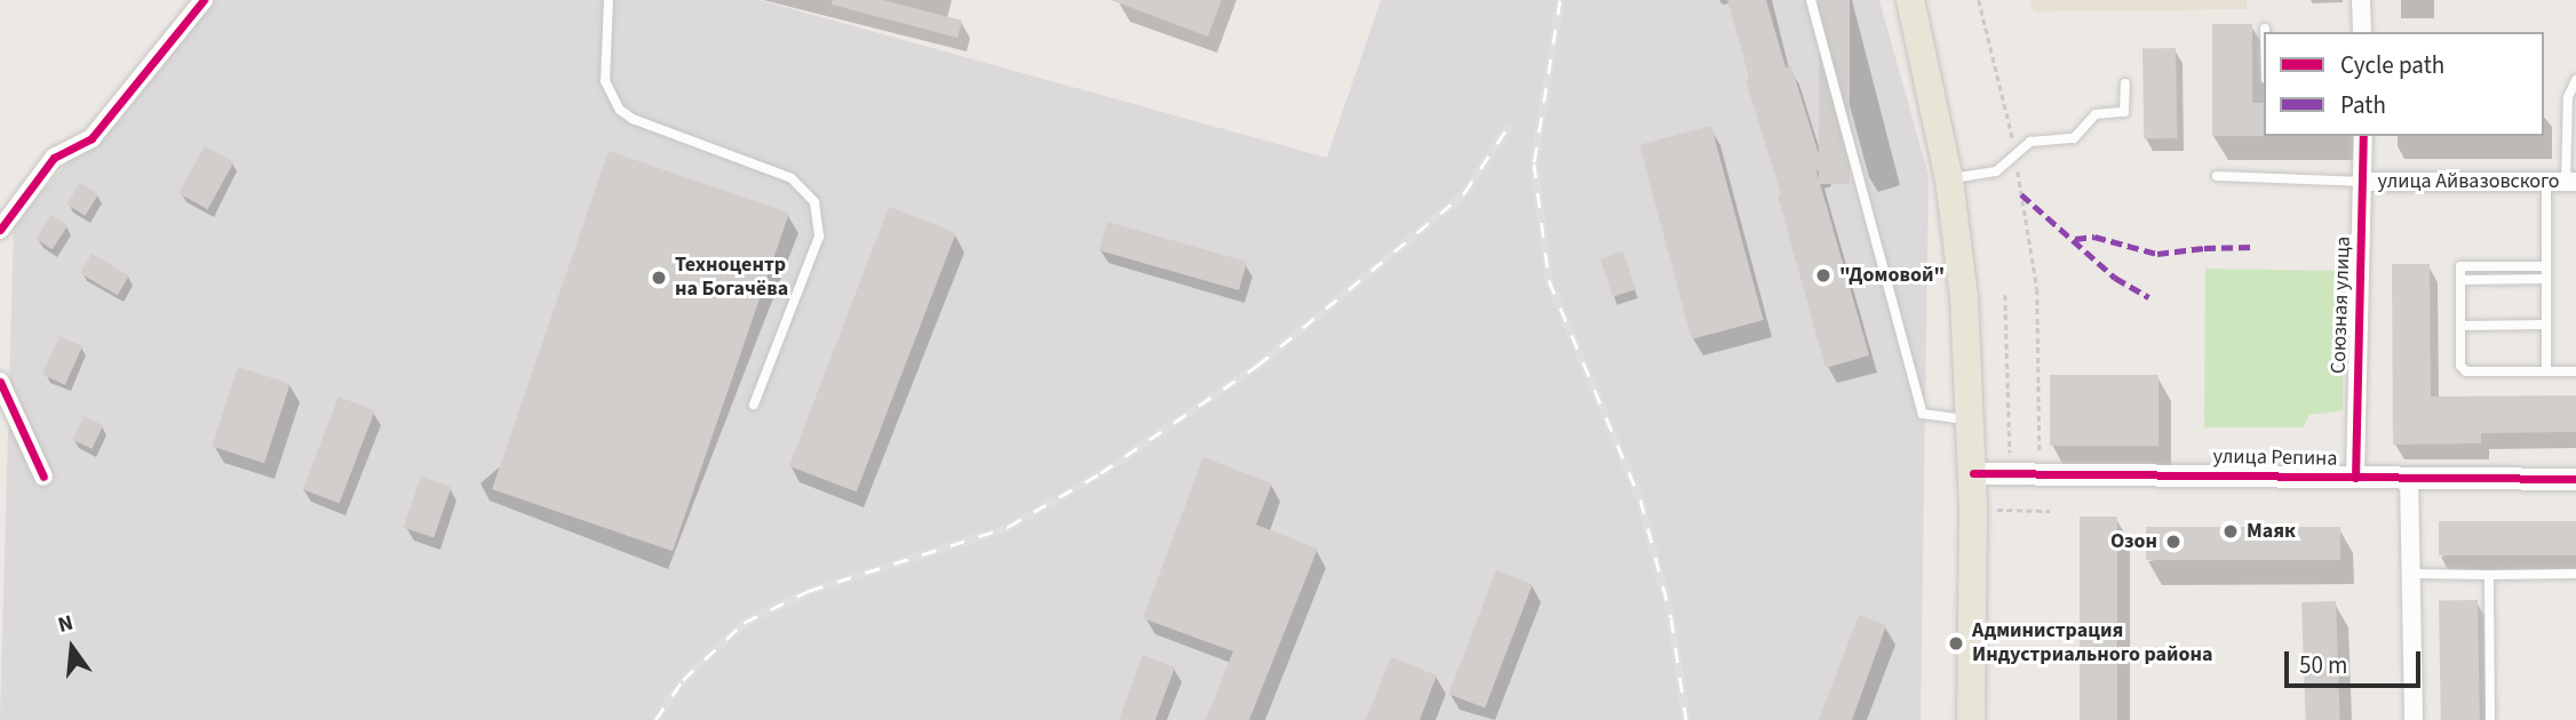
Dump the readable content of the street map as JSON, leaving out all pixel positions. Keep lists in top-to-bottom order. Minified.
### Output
{"streets":{"street":["улица Айвазовского","Союзная улица","улица Репина"]},"crossings":[["улица Айвазовского","Союзная улица"],["Союзная улица","улица Репина"]],"places":["\"Домовой\"","Техноцентр на Богачёва","Маяк","Озон","Администрация Индустриального района"],"legend":["Cycle path","Path"],"scale_bar":"50 m","north":"top"}
